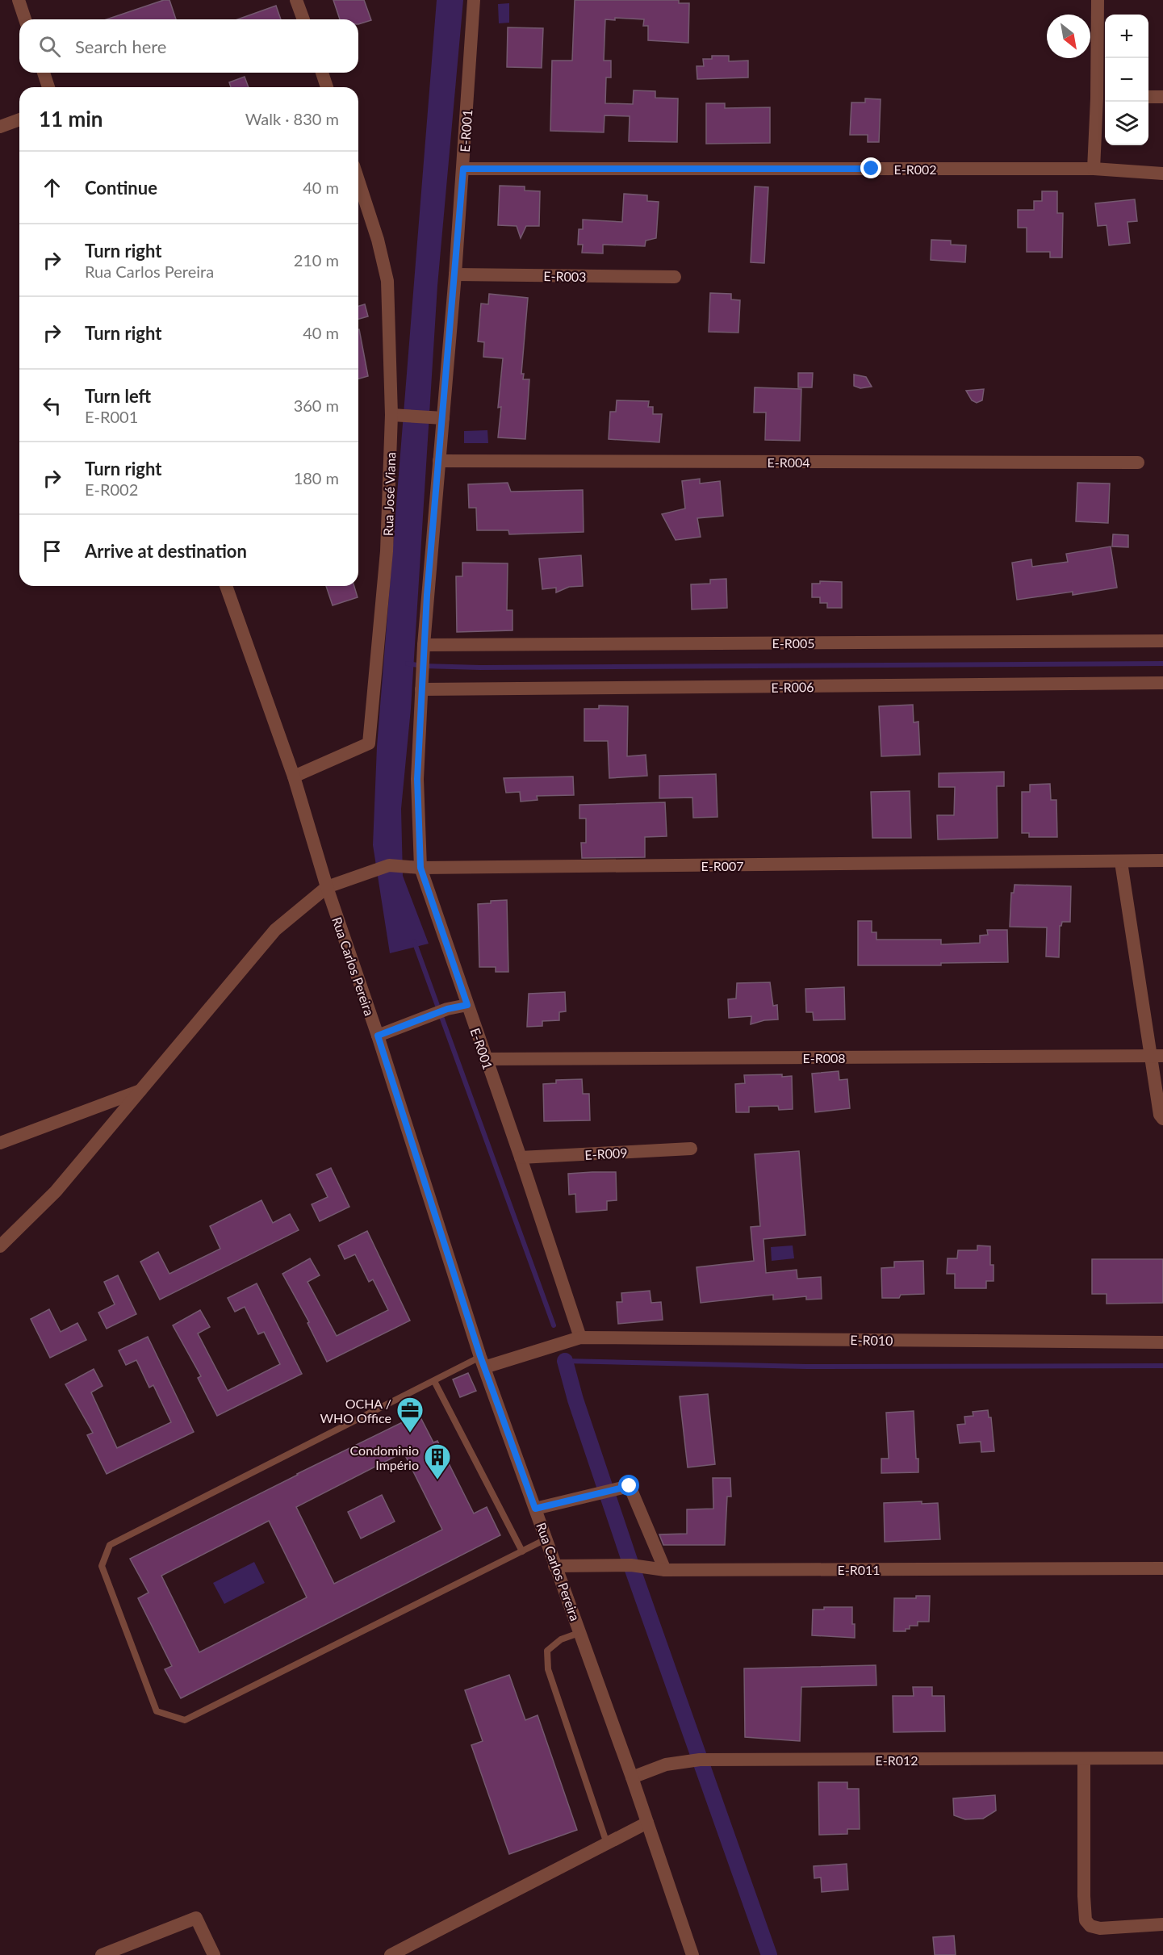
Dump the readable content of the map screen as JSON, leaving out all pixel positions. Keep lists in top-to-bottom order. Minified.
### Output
{"streets":{"street":["E-R001","E-R002","E-R003","E-R004","Rua José Viana","E-R005","E-R006","E-R007","Rua Carlos Pereira","E-R008","E-R009","E-R010","E-R011","E-R012"]},"crossings":[["E-R001","E-R002"],["E-R001","E-R003"],["E-R001","E-R004"],["E-R001","E-R005"],["E-R001","E-R006"],["E-R001","E-R007"],["E-R001","E-R008"],["E-R001","E-R009"],["E-R001","E-R010"],["Rua José Viana","Rua Carlos Pereira"],["E-R007","Rua Carlos Pereira"],["Rua Carlos Pereira","E-R010"],["Rua Carlos Pereira","E-R011"],["Rua Carlos Pereira","E-R012"]],"places":{"office":["OCHA / WHO Office"],"building":["Condominio Império"]},"north":"bottom right","page":{"map_buttons":["+","−"],"search":"Search here","heading":["11 min","Walk · 830 m"],"list":[["Continue","40 m"],["Turn right","Rua Carlos Pereira","210 m"],["Turn right","40 m"],["Turn left","E-R001","360 m"],["Turn right","E-R002","180 m"],"Arrive at destination"]}}
